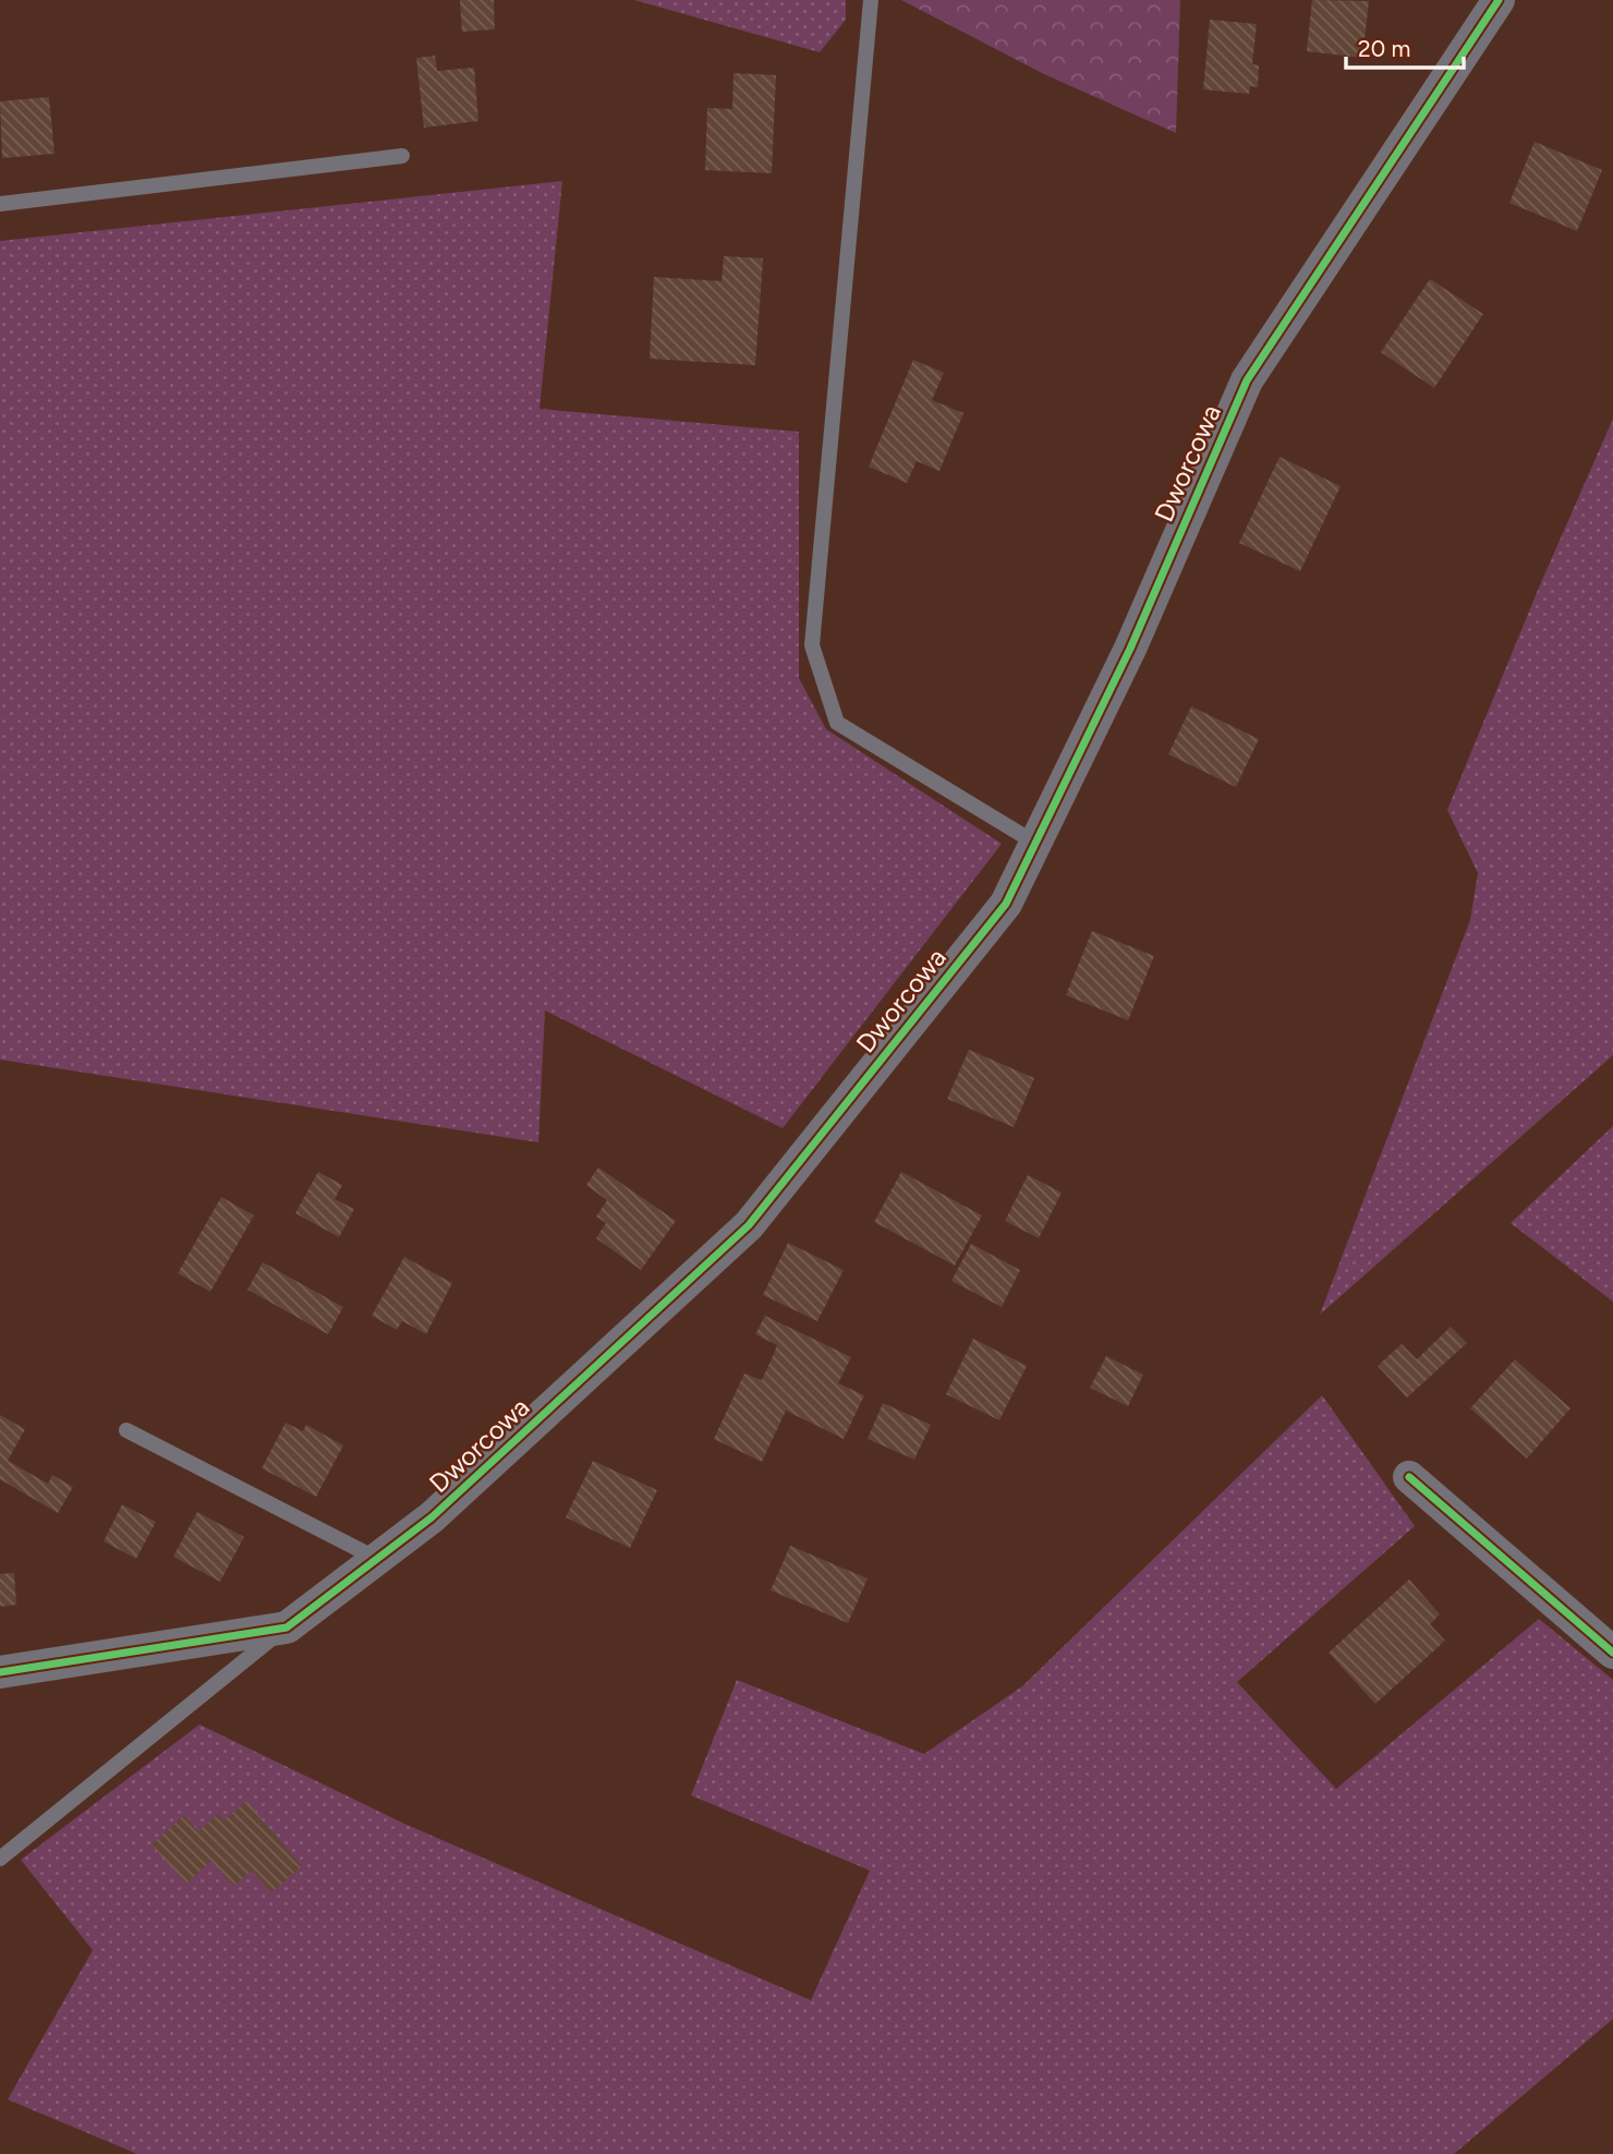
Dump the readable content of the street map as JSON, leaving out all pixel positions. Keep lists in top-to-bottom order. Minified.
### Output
{"streets":{"street":["Dworcowa"]},"scale_bar":"20 m"}
